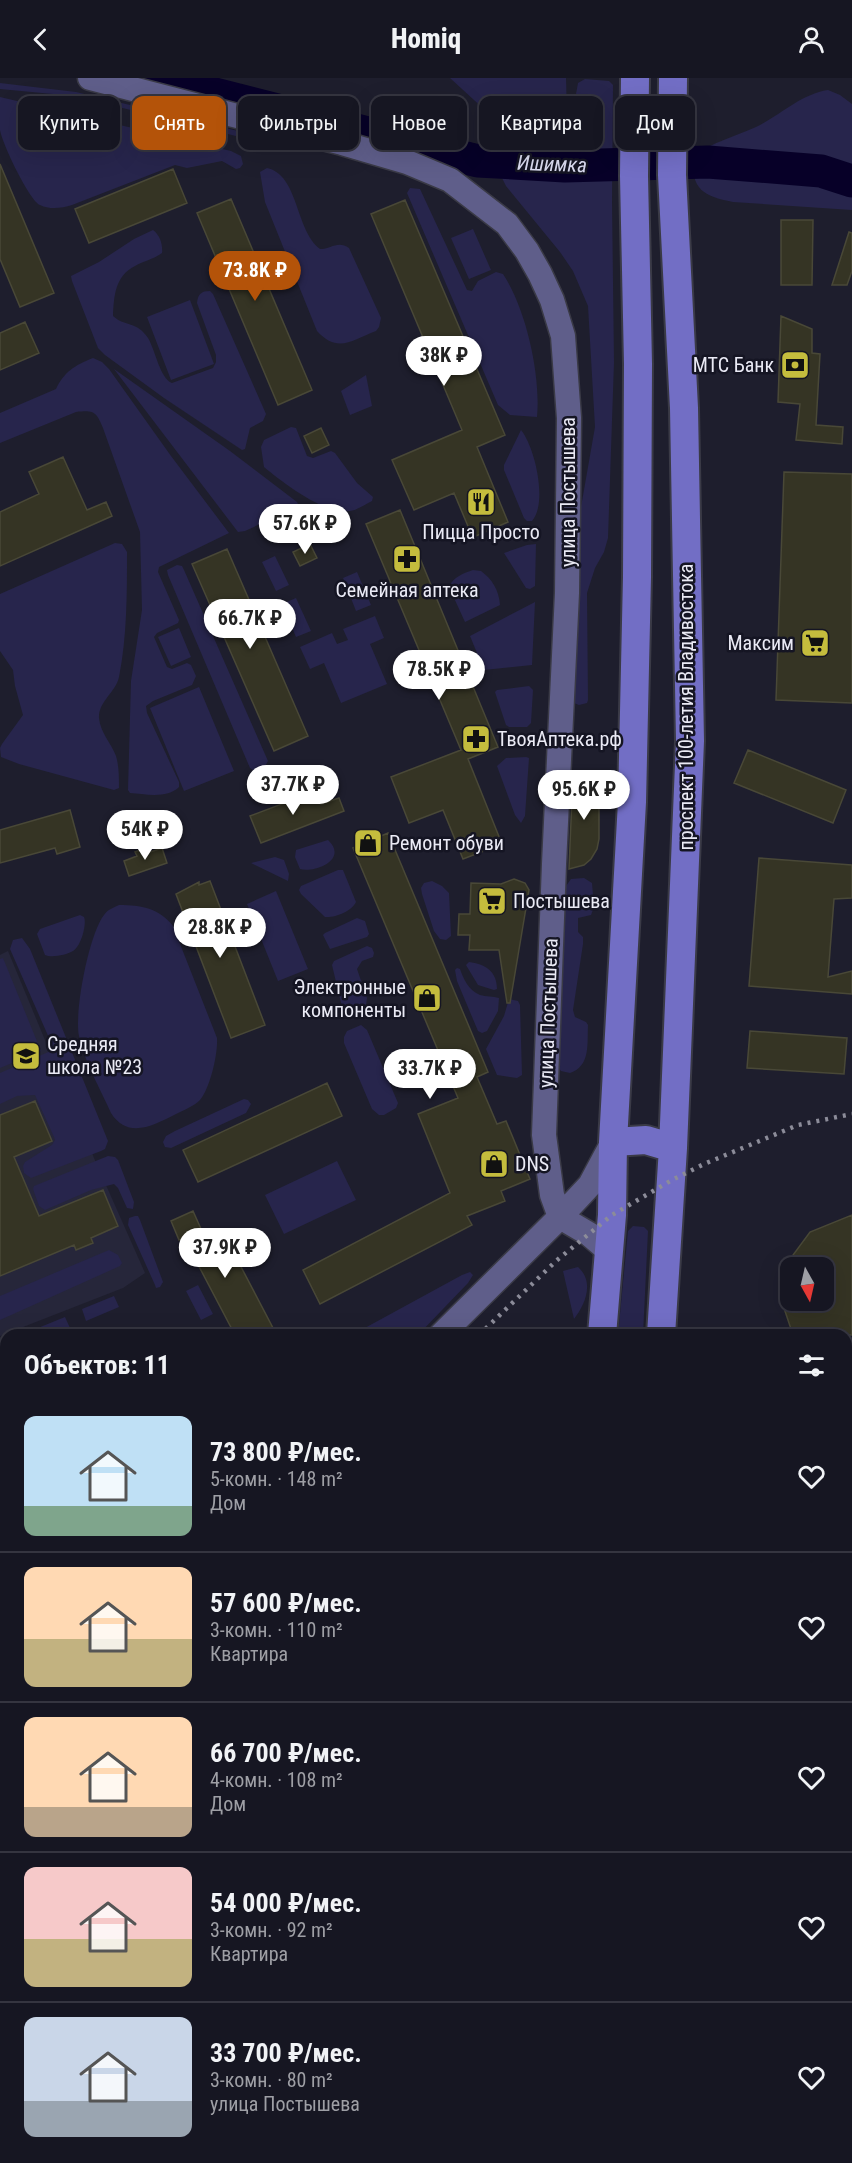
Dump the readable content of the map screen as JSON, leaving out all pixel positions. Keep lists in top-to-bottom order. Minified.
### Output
{"streets":{"highway":["проспект 100-летия Владивостока"],"main road":["улица Постышева"]},"water":["Ишимка"],"places":{"bank":["МТС Банк"],"restaurant":["Пицца Просто"],"pharmacy":["Семейная аптека","ТвояАптека.рф"],"supermarket":["Максим","Постышева"],"shop":["Ремонт обуви","Электронные компоненты","DNS"],"school or university":["Средняя школа №23"]},"north":"bottom","page":{"header":"Homiq","chip":["Купить","Снять","Фильтры","Новое","Квартира","Дом"],"price":["73.8K ₽","38K ₽","57.6K ₽","66.7K ₽","78.5K ₽","37.7K ₽","95.6K ₽","54K ₽","28.8K ₽","33.7K ₽","37.9K ₽"],"heading":"Объектов: 11","list":[{"name":"73 800 ₽/мес.","note":"5-комн. · 148 m² · Дом"},{"name":"57 600 ₽/мес.","note":"3-комн. · 110 m² · Квартира"},{"name":"66 700 ₽/мес.","note":"4-комн. · 108 m² · Дом"},{"name":"54 000 ₽/мес.","note":"3-комн. · 92 m² · Квартира"},{"name":"33 700 ₽/мес.","note":"3-комн. · 80 m² · улица Постышева"}]}}
